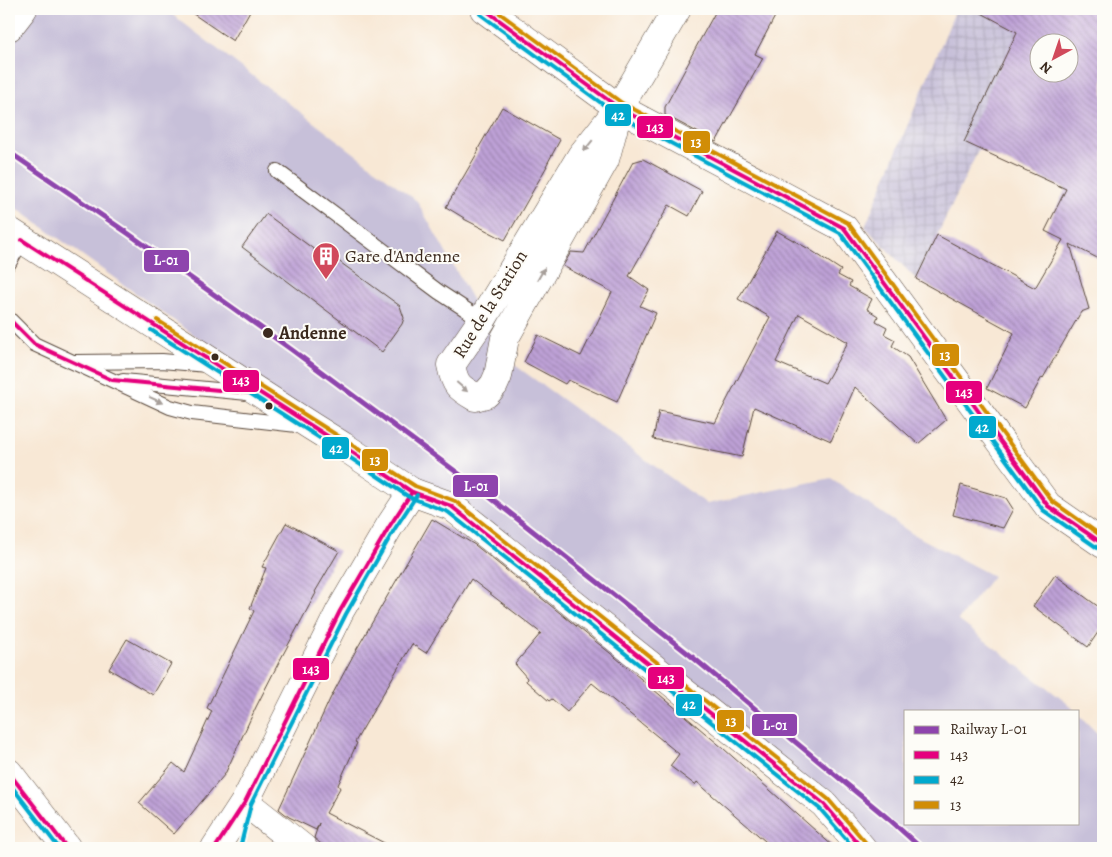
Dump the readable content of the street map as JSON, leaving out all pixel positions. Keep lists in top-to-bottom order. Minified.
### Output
{"streets":{"street":["Rue de la Station"]},"places":{"building":["Gare d'Andenne"],"other":["Andenne"]},"lines":["transit line 143","transit line 13","transit line 42","rail line L-01"],"legend":["Railway L-01","143","42","13"],"north":"bottom left"}
